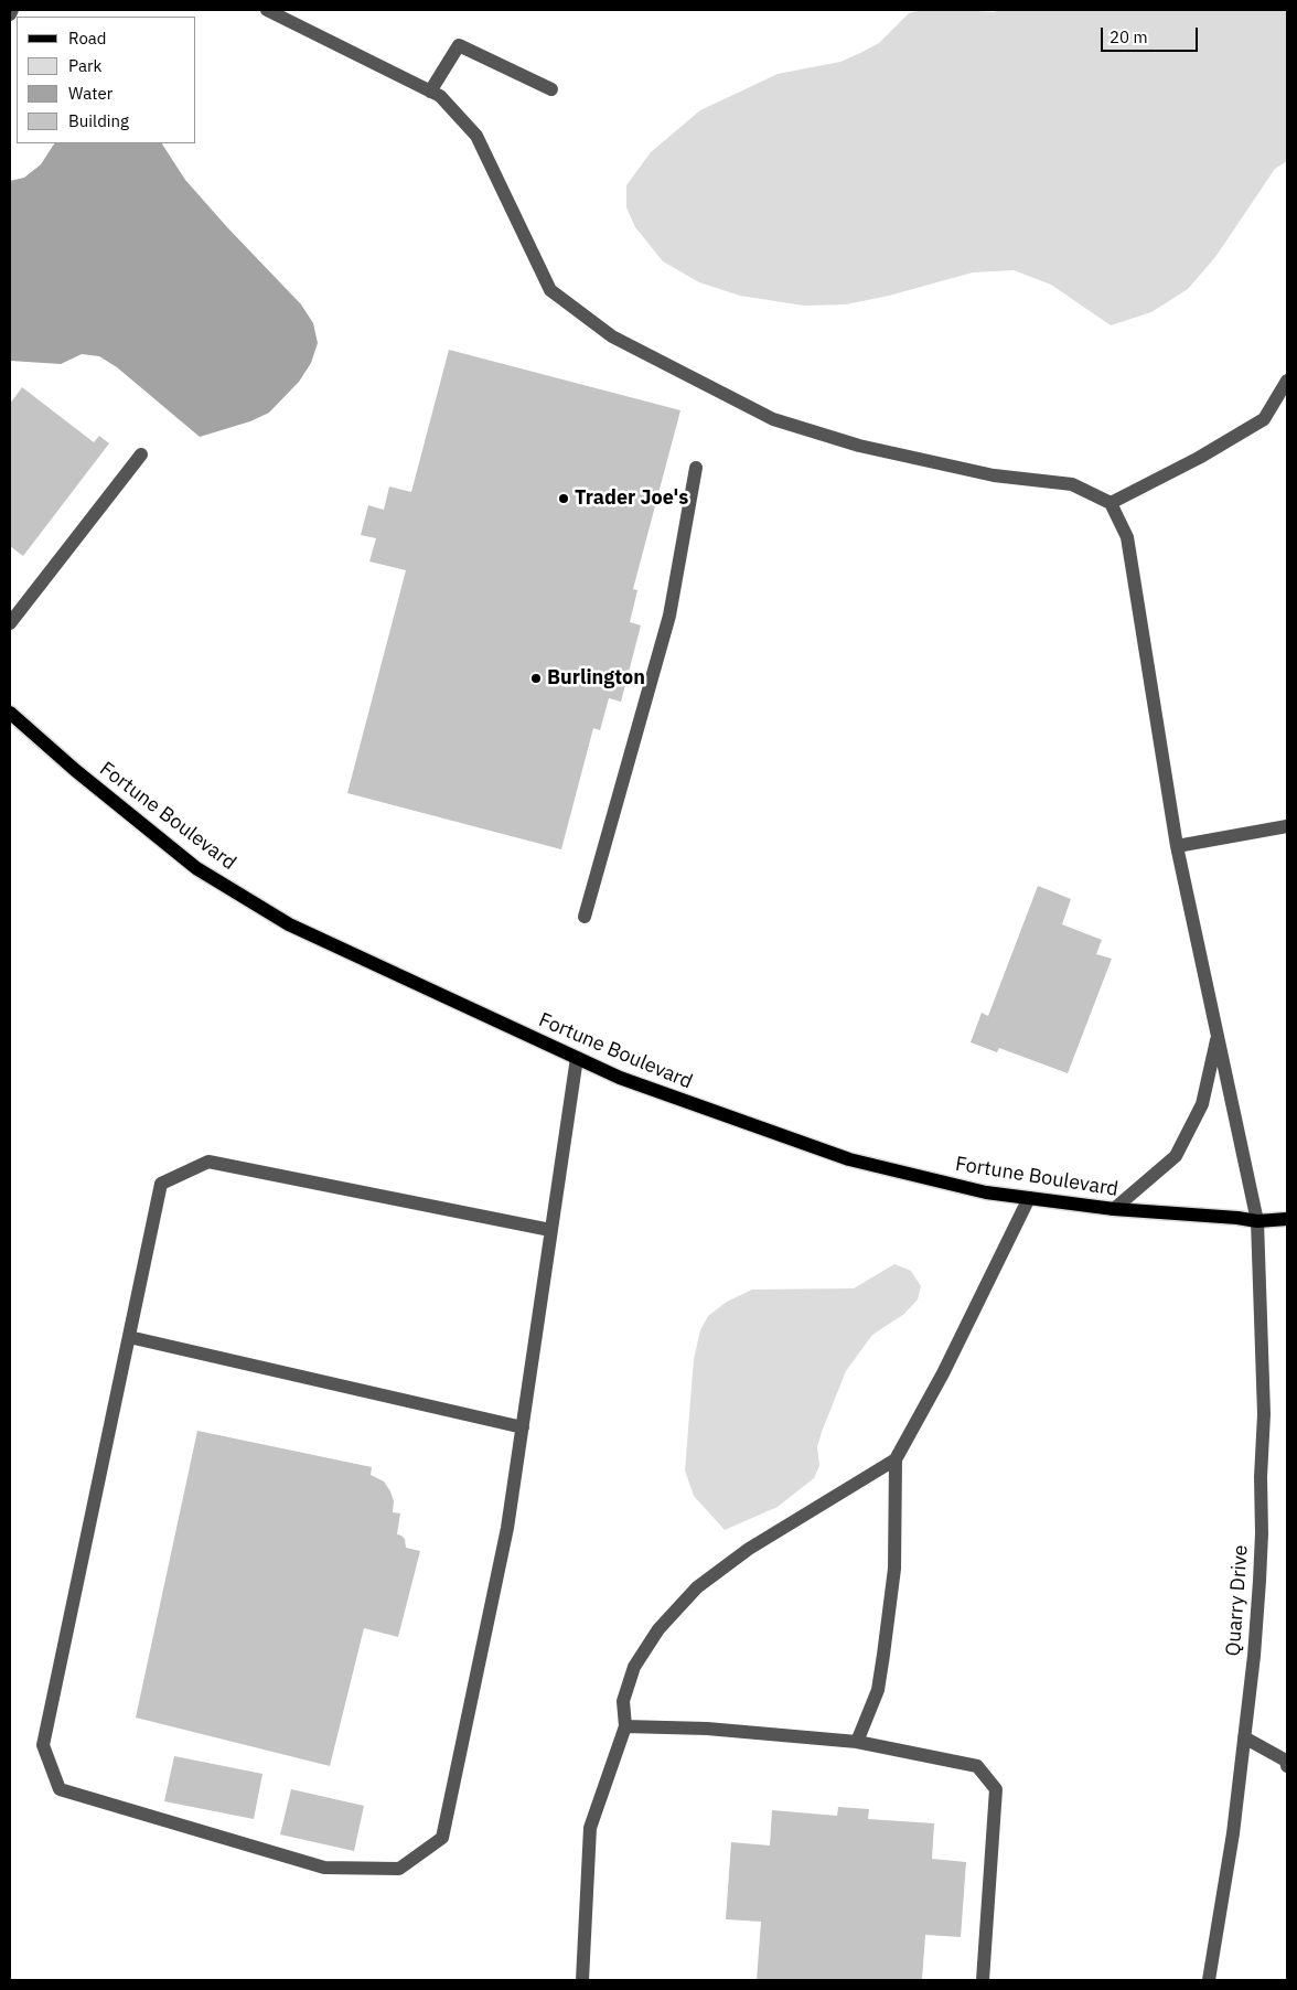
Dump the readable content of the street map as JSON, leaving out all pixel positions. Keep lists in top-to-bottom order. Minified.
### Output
{"streets":{"main road":["Fortune Boulevard"],"street":["Quarry Drive"]},"crossings":[["Fortune Boulevard","Quarry Drive"]],"places":["Trader Joe's","Burlington"],"legend":["Road","Park","Water","Building"],"scale_bar":"20 m"}
